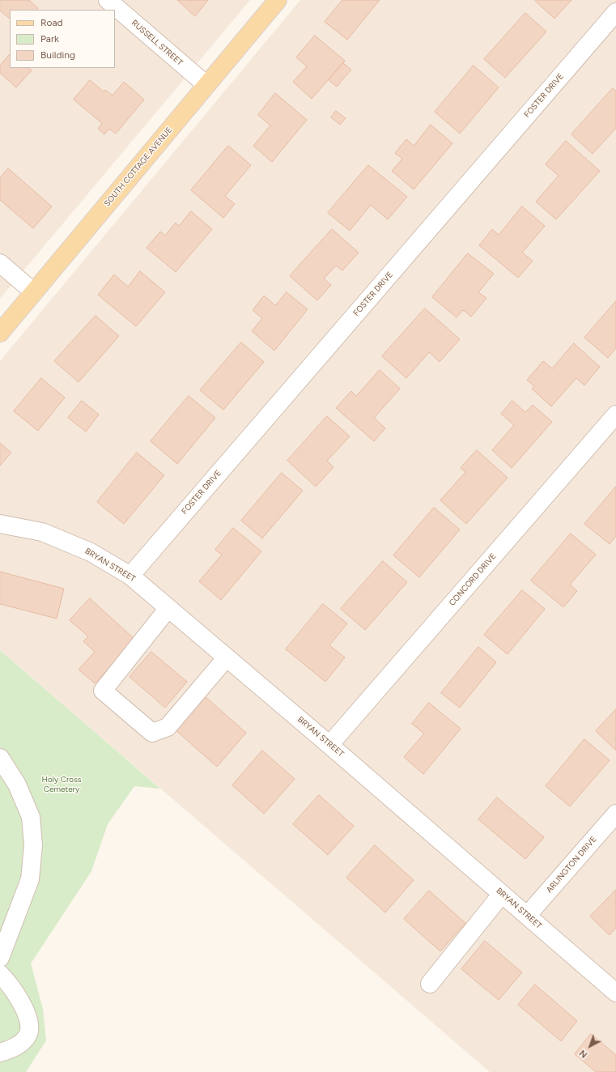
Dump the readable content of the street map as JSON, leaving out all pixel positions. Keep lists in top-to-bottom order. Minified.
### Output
{"streets":{"main road":["SOUTH COTTAGE AVENUE"],"street":["RUSSELL STREET","FOSTER DRIVE","BRYAN STREET","CONCORD DRIVE","ARLINGTON DRIVE"]},"crossings":[["RUSSELL STREET","SOUTH COTTAGE AVENUE"],["FOSTER DRIVE","BRYAN STREET"],["BRYAN STREET","CONCORD DRIVE"],["BRYAN STREET","ARLINGTON DRIVE"]],"parks":["Holy Cross Cemetery"],"legend":["Road","Park","Building"],"north":"bottom left"}
